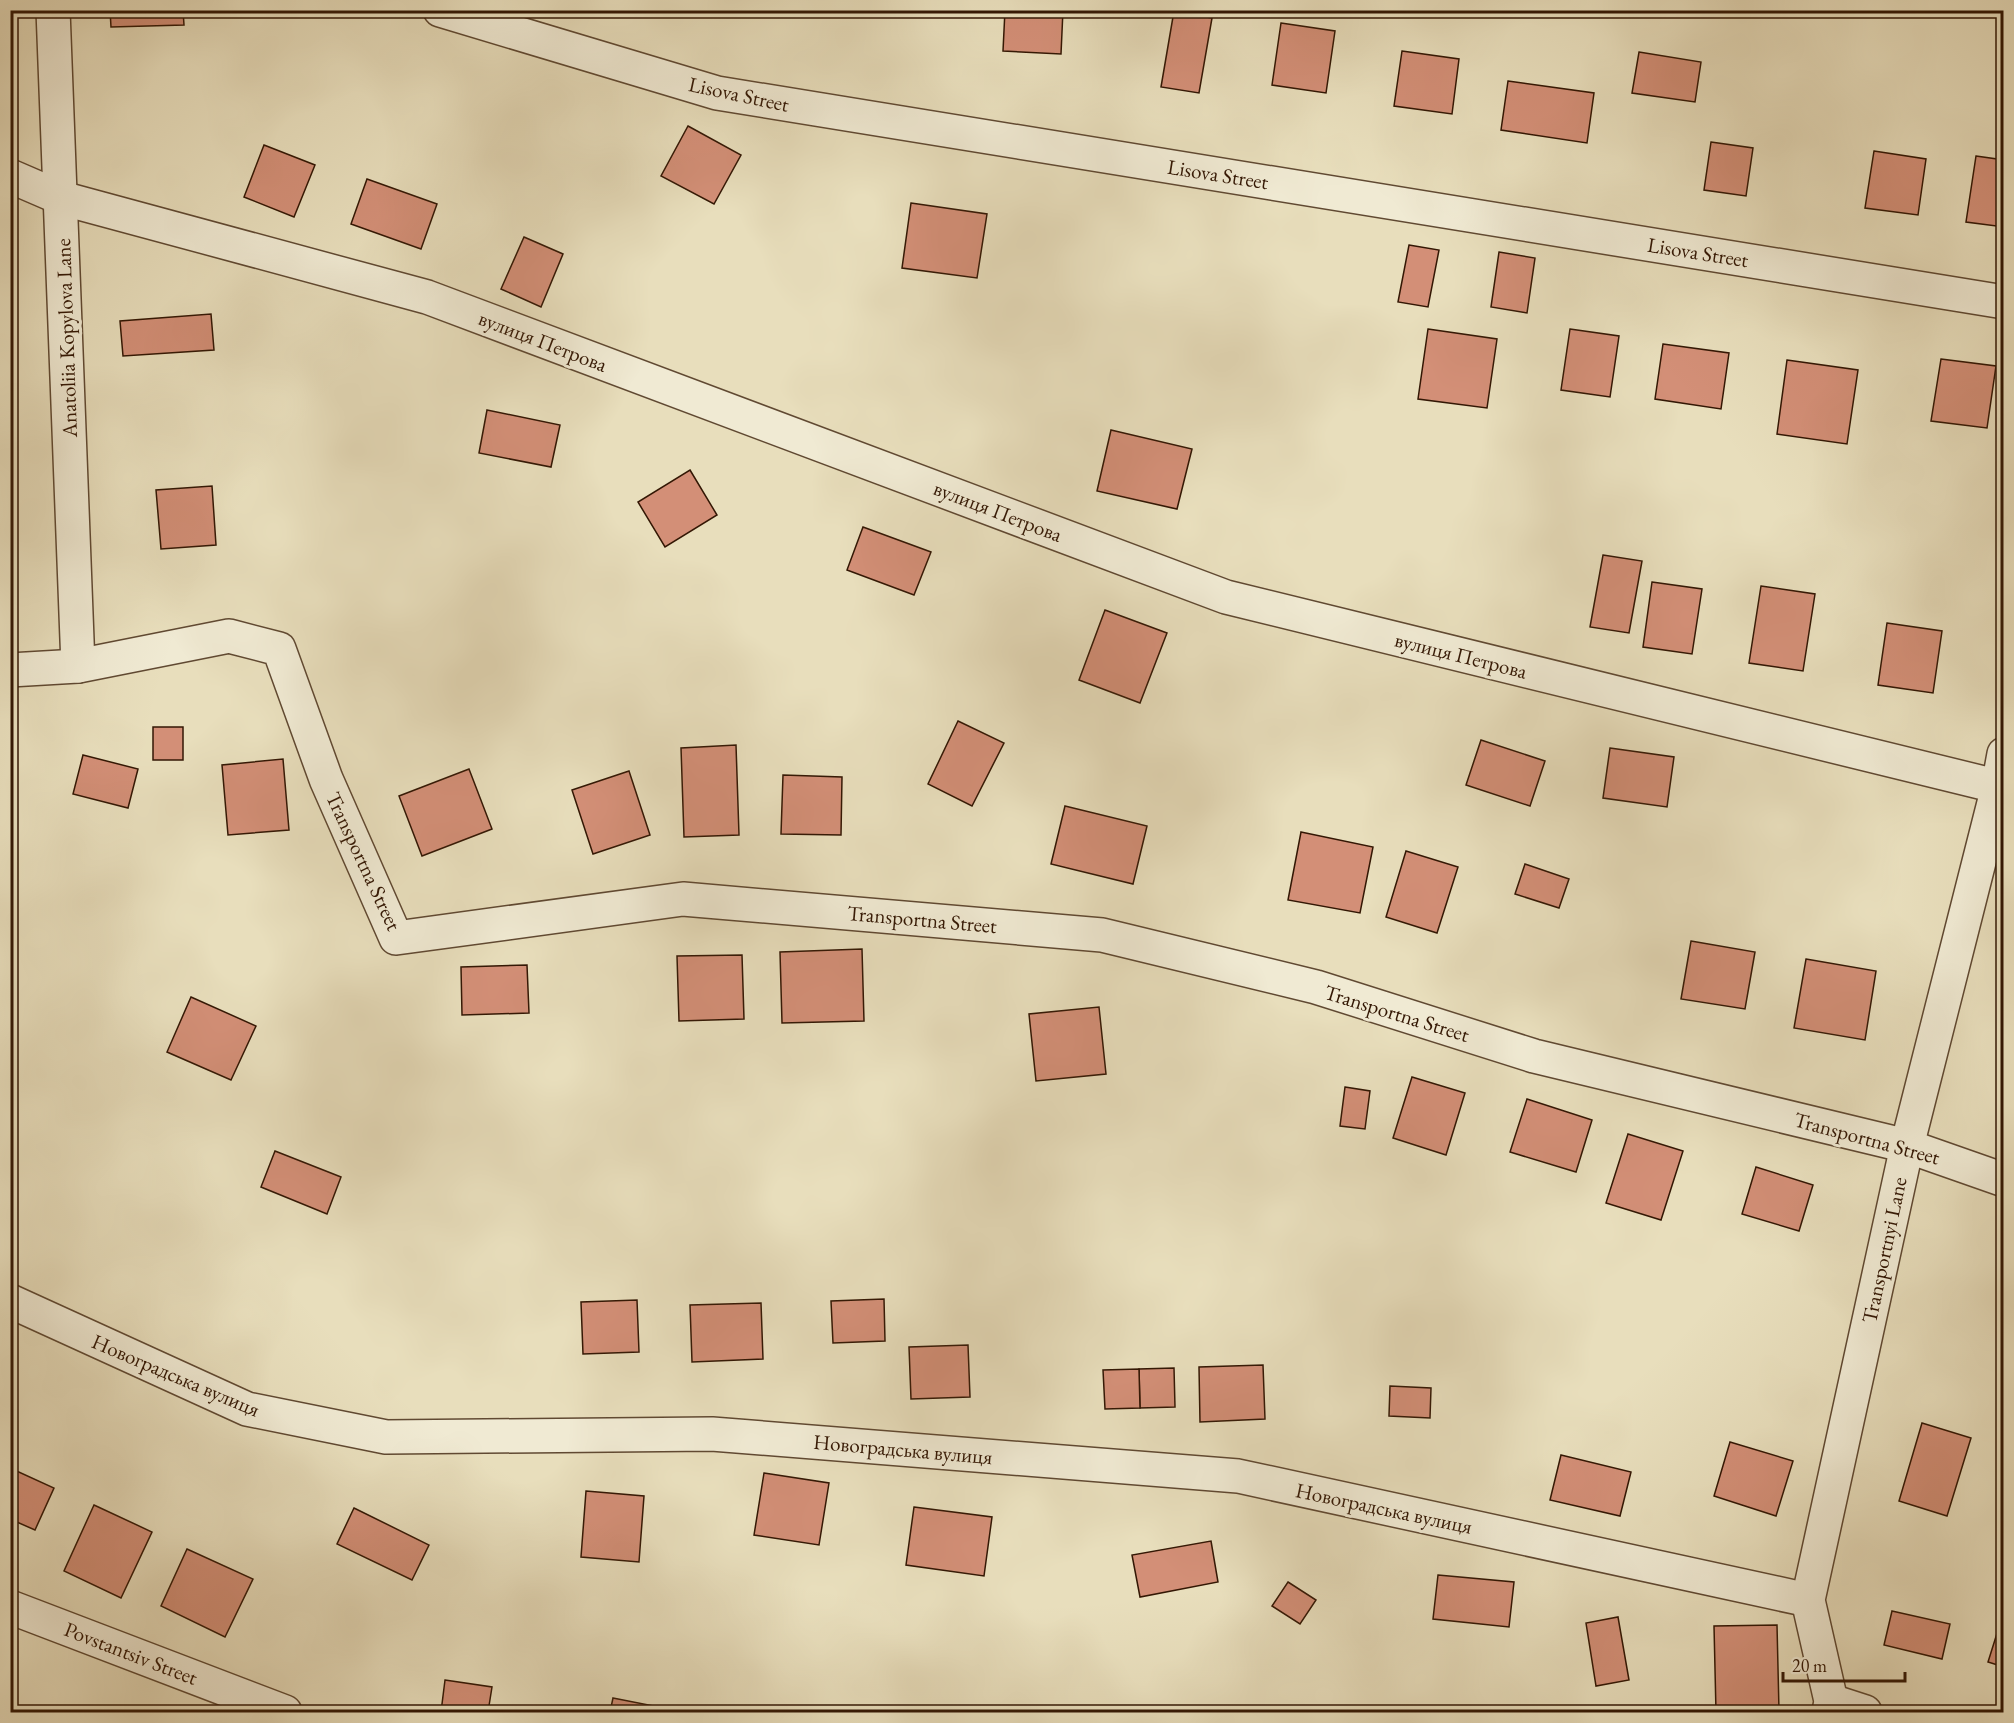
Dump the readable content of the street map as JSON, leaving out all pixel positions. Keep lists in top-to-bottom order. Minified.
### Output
{"streets":{"street":["Lisova Street","Anatoliia Kopylova Lane","вулиця Петрова","Transportna Street","Transportnyi Lane","Новоградська вулиця","Povstantsiv Street"]},"crossings":[["Anatoliia Kopylova Lane","вулиця Петрова"],["Anatoliia Kopylova Lane","Transportna Street"],["вулиця Петрова","Transportnyi Lane"],["Transportna Street","Transportnyi Lane"],["Transportnyi Lane","Новоградська вулиця"]],"scale_bar":"20 m"}
